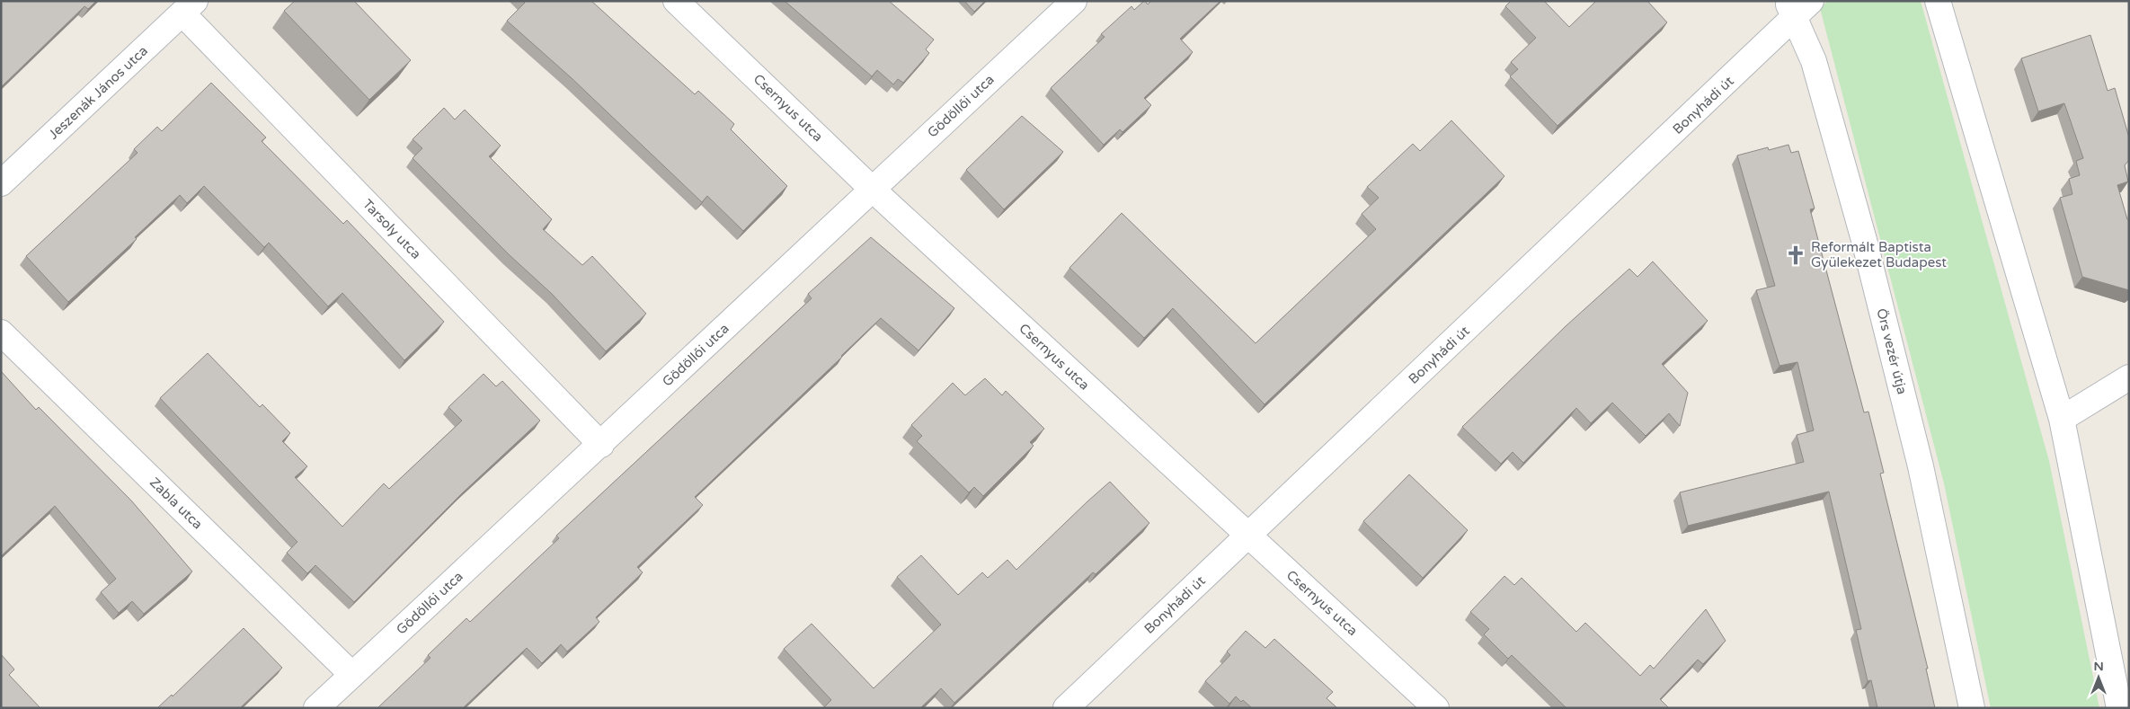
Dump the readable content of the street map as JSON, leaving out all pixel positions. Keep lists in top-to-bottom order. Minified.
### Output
{"streets":{"street":["Jeszenák János utca","Bonyhádi út","Gödöllői utca","Csernyus utca","Tarsoly utca","Örs vezér útja","Zabla utca"]},"crossings":[["Jeszenák János utca","Tarsoly utca"],["Bonyhádi út","Csernyus utca"],["Bonyhádi út","Örs vezér útja"],["Gödöllői utca","Csernyus utca"],["Gödöllői utca","Tarsoly utca"],["Gödöllői utca","Zabla utca"]],"places":{"church":["Reformált Baptista Gyülekezet Budapest"]},"north":"top"}
